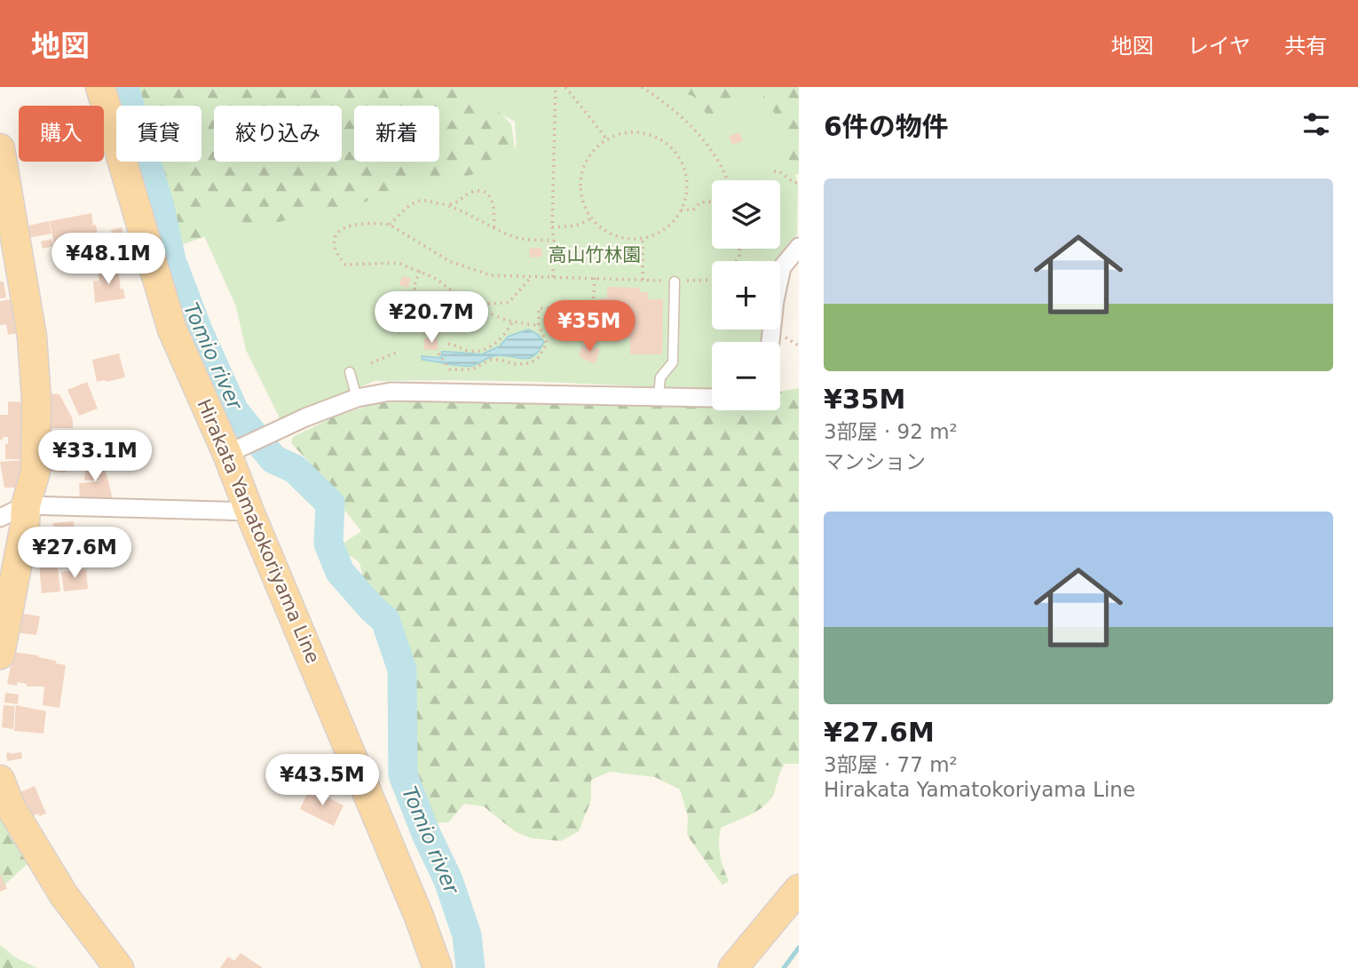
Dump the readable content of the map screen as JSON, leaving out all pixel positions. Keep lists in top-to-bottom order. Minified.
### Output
{"streets":{"main road":["Hirakata Yamatokoriyama Line"]},"water":["Tomio river"],"parks":["高山竹林園"],"page":{"header":"地図","nav":["地図","レイヤ","共有"],"heading":"6件の物件","chip":["購入","賃貸","絞り込み","新着"],"list":[{"name":"¥35M","note":"3部屋 · 92 m² · マンション"},{"name":"¥27.6M","note":"3部屋 · 77 m² · Hirakata Yamatokoriyama Line"}],"map_buttons":["+","−"],"price":["¥48.1M","¥20.7M","¥35M","¥33.1M","¥27.6M","¥43.5M"]}}
